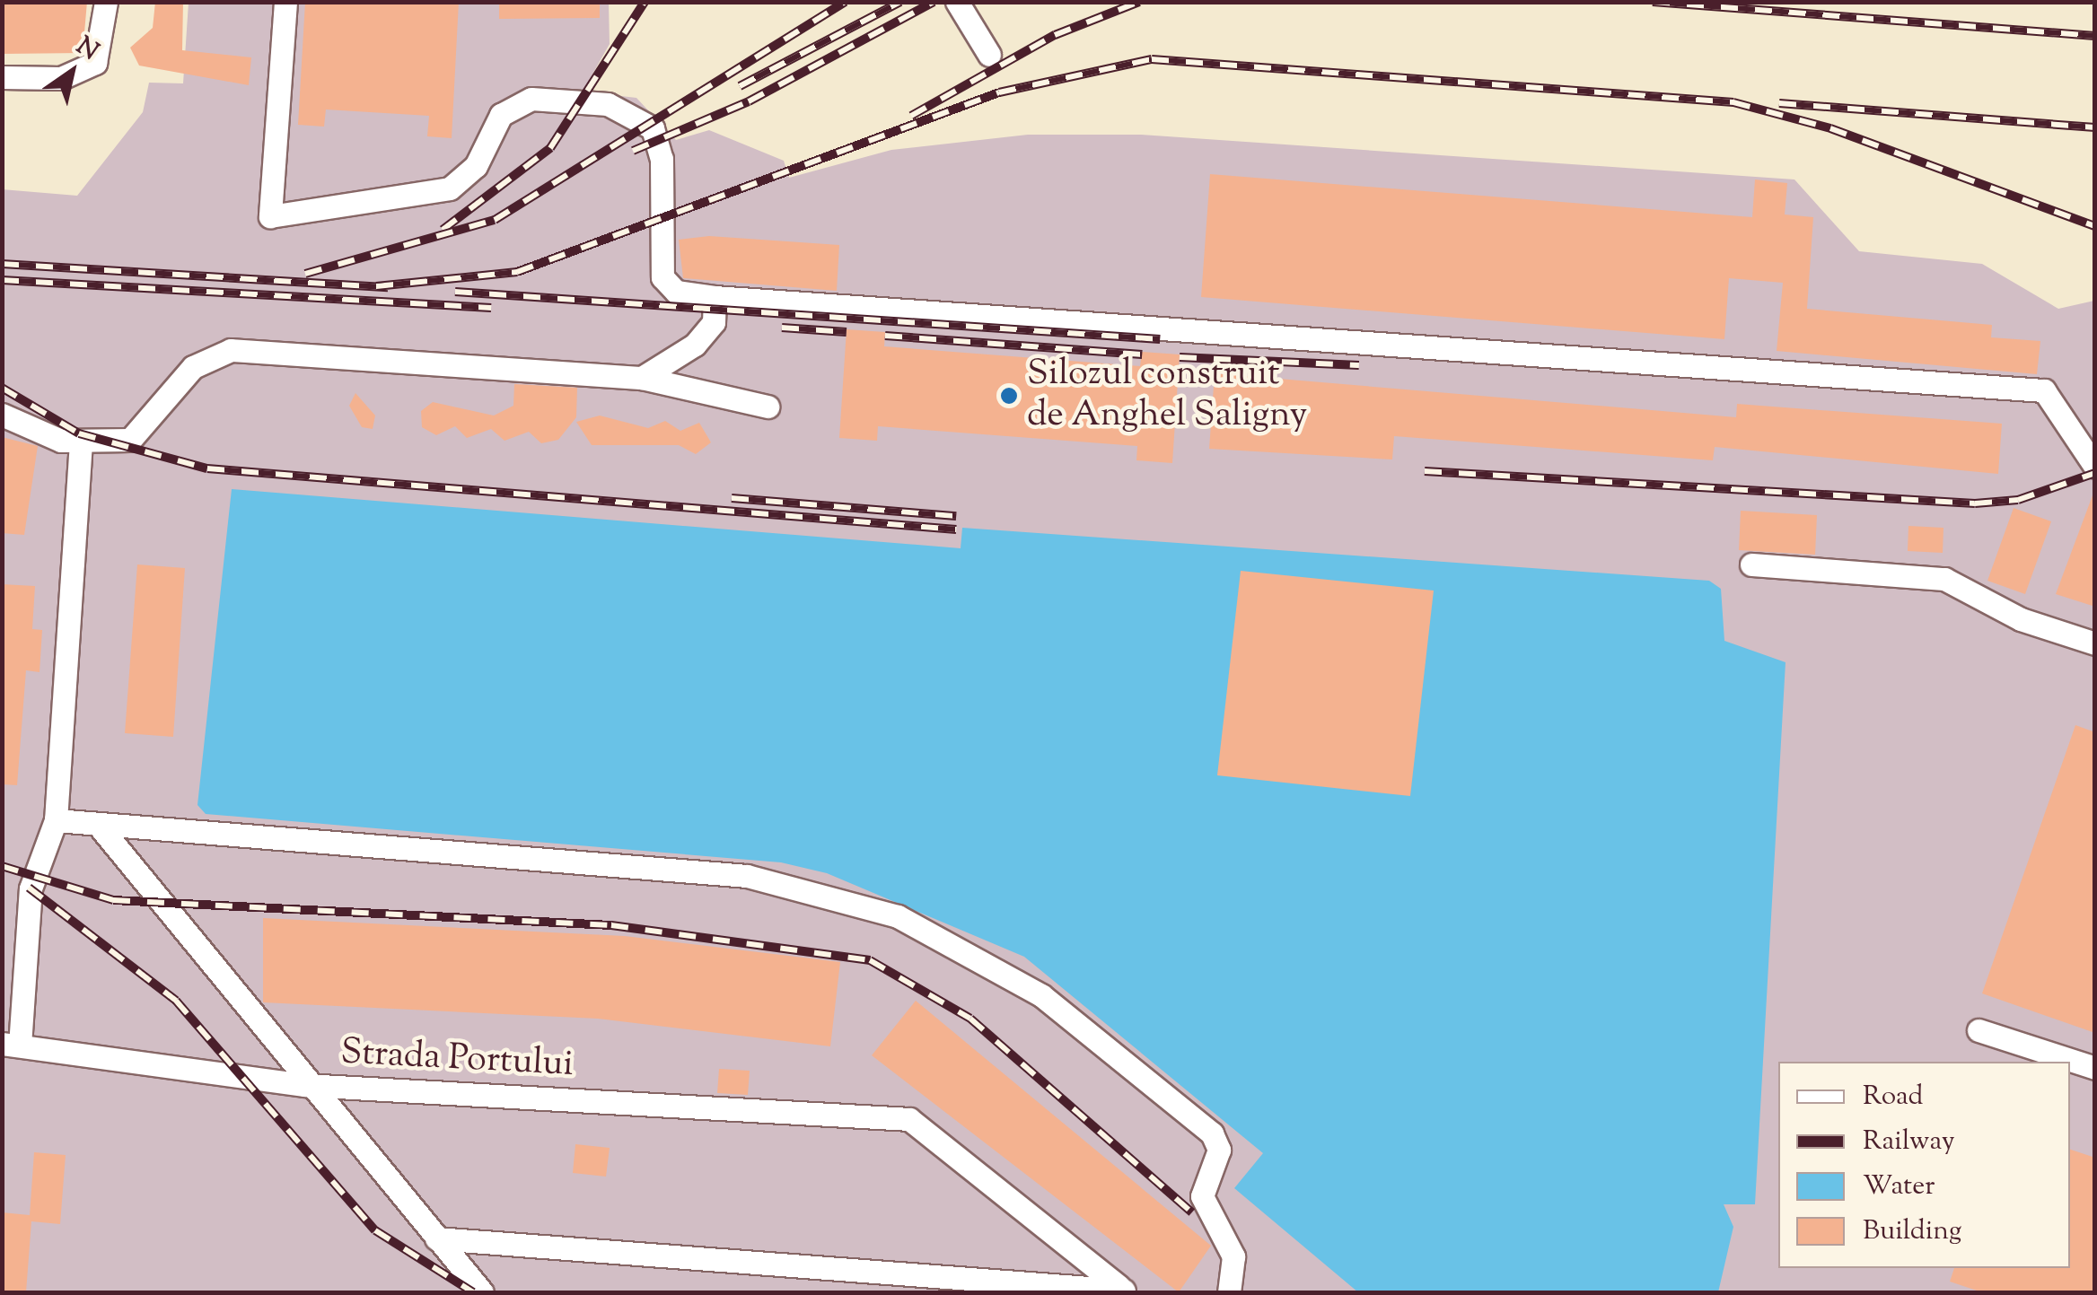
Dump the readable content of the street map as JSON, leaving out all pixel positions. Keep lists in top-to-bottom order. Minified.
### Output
{"streets":{"lane":["Strada Portului"]},"places":["Silozul construit de Anghel Saligny"],"legend":["Road","Railway","Water","Building"],"north":"top right"}
